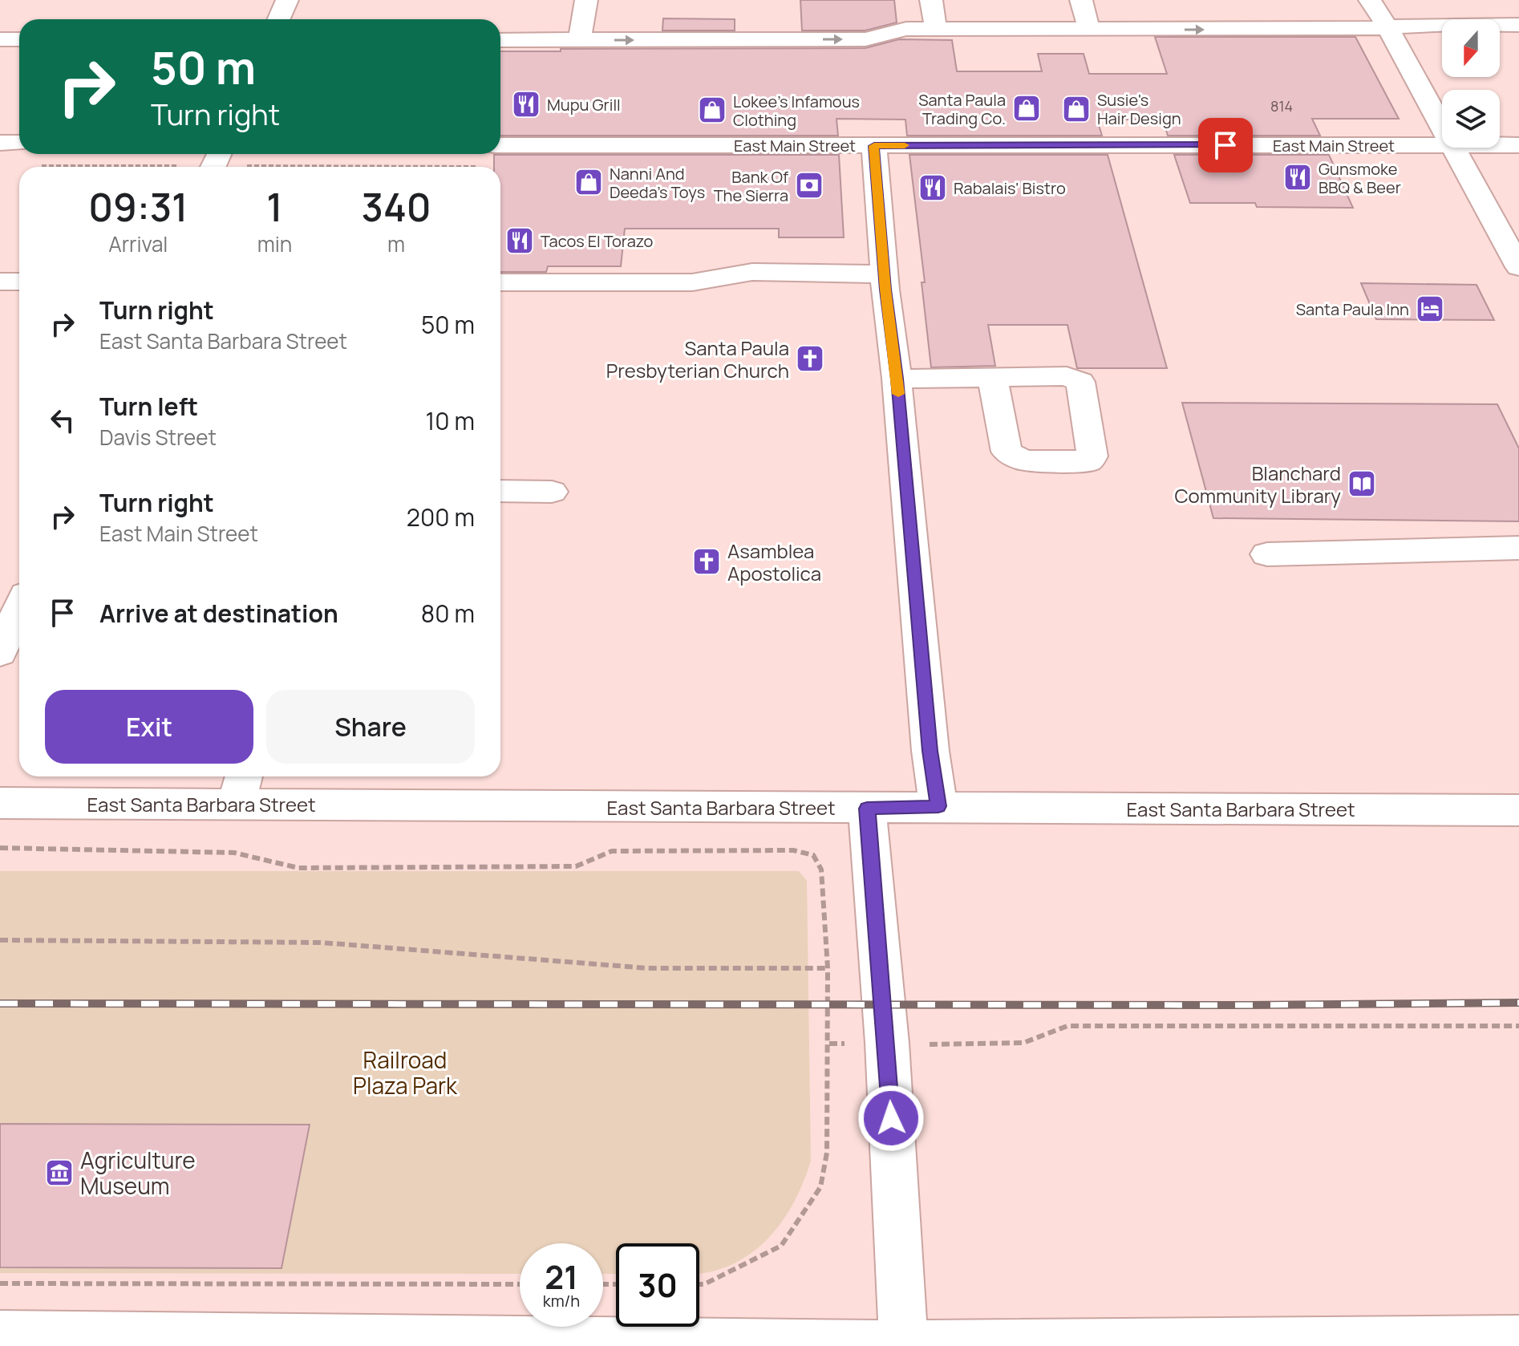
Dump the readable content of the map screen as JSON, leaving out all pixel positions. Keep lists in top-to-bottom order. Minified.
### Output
{"streets":{"street":["East Main Street","East Santa Barbara Street"]},"parks":["Railroad Plaza Park"],"places":{"restaurant":["Mupu Grill","Gunsmoke BBQ & Beer","Rabalais' Bistro","Tacos El Torazo"],"shop":["Santa Paula Trading Co.","Susie's Hair Design","Lokee's Infamous Clothing","Nanni And Deeda's Toys"],"bank":["Bank Of The Sierra"],"hotel":["Santa Paula Inn"],"church":["Santa Paula Presbyterian Church","Asamblea Apostolica"],"library":["Blanchard Community Library"],"museum":["Agriculture Museum"]},"house_numbers":["814"],"north":"bottom","page":{"turn":["50 m","Turn right"],"eta":["09:31","Arrival","1","min","340","m"],"list":[{"name":"Turn right","note":"East Santa Barbara Street","value":"50 m"},{"name":"Turn left","note":"Davis Street","value":"10 m"},{"name":"Turn right","note":"East Main Street","value":"200 m"},{"name":"Arrive at destination","value":"80 m"}],"buttons":["Exit","Share"],"speed":"21 km/h","limit":"30"}}
